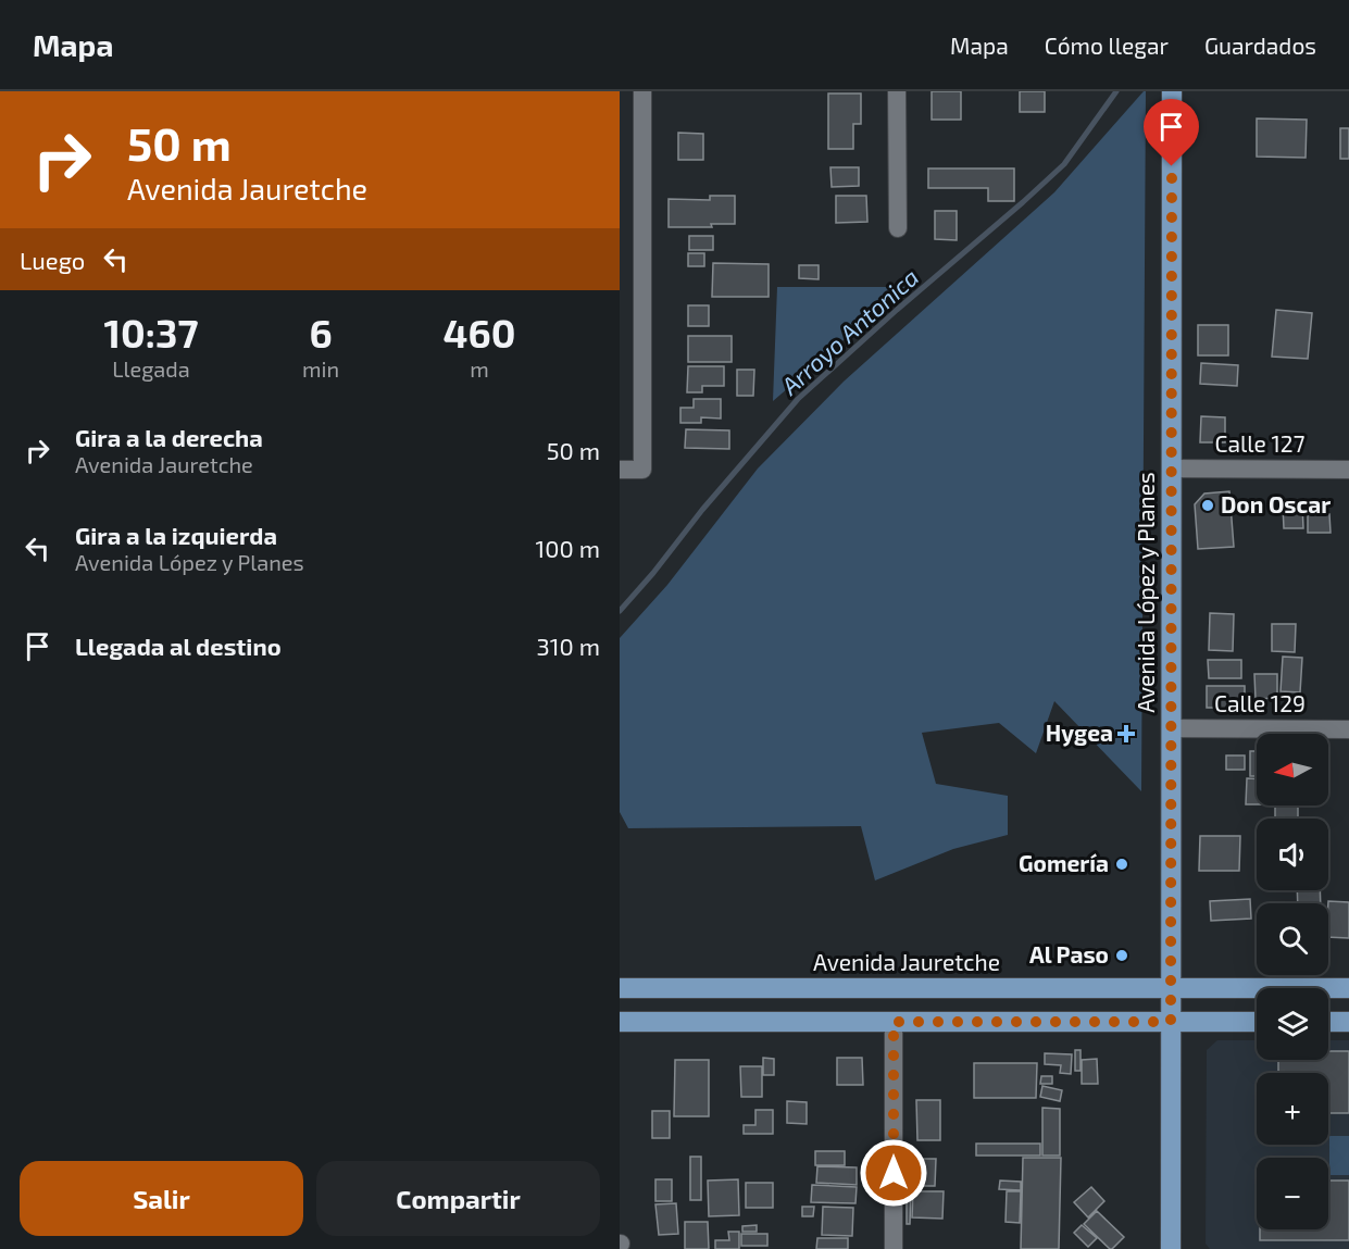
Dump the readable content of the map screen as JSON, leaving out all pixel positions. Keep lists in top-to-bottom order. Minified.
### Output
{"streets":{"main road":["Avenida López y Planes","Avenida Jauretche"],"street":["Calle 127","Calle 129"]},"crossings":[["Calle 127","Avenida López y Planes"],["Avenida López y Planes","Calle 129"],["Avenida López y Planes","Avenida Jauretche"]],"water":["Arroyo Antonica"],"places":{"other":["Don Oscar","Gomería","Al Paso"],"health":["Hygea"]},"north":"left","page":{"header":"Mapa","nav":["Mapa","Cómo llegar","Guardados"],"turn":["50 m","Avenida Jauretche"],"then":"Luego","eta":["10:37","Llegada","6","min","460","m"],"list":[{"name":"Gira a la derecha","note":"Avenida Jauretche","value":"50 m"},{"name":"Gira a la izquierda","note":"Avenida López y Planes","value":"100 m"},{"name":"Llegada al destino","value":"310 m"}],"map_buttons":["+","−"],"buttons":["Salir","Compartir"]}}
